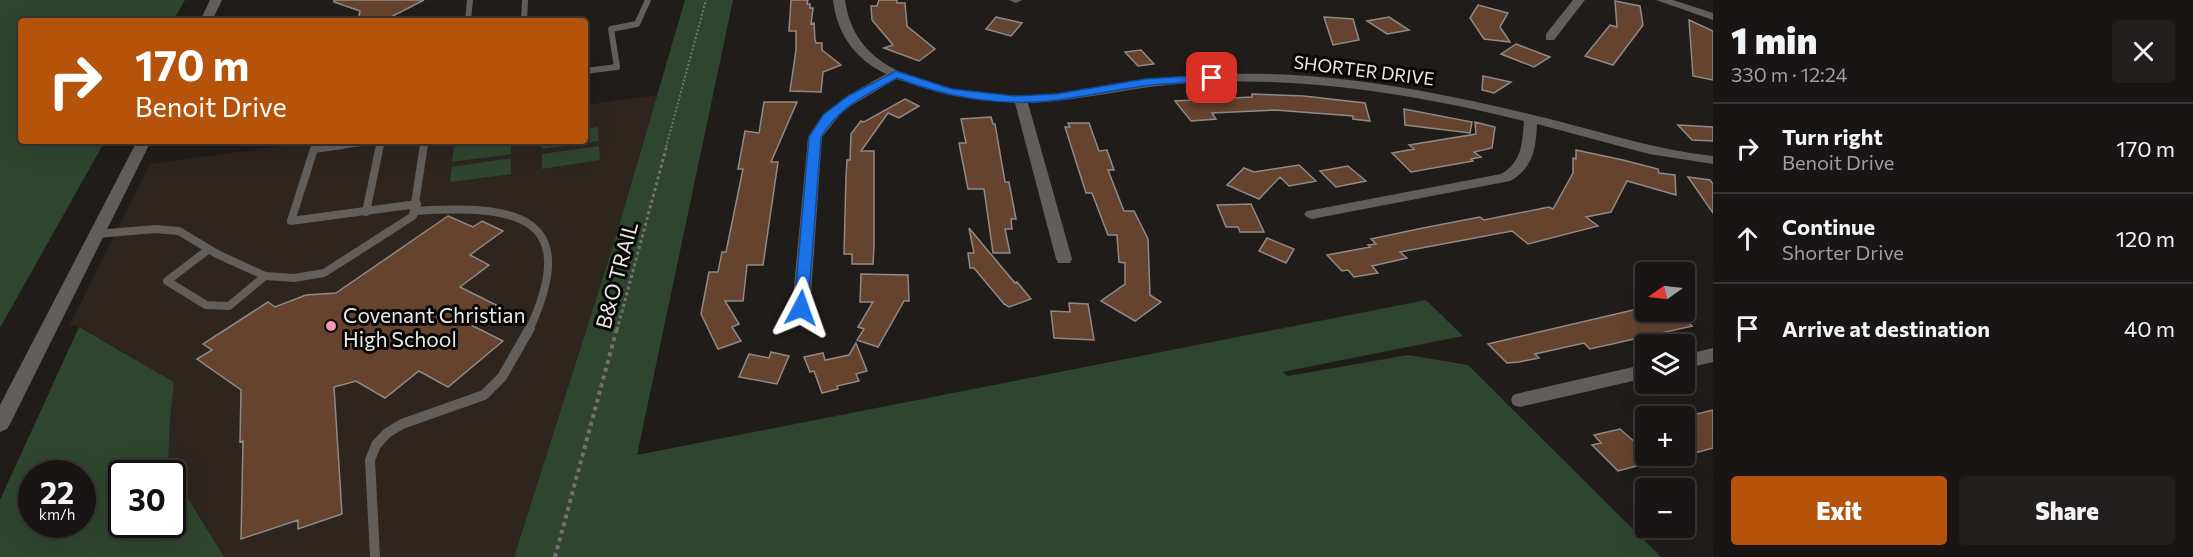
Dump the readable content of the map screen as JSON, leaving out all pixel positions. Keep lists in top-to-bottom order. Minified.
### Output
{"streets":{"street":["SHORTER DRIVE"],"path":["B&O TRAIL"]},"places":["Covenant Christian High School"],"north":"left","page":{"heading":["1 min","330 m · 12:24"],"turn":["170 m","Benoit Drive"],"list":[{"name":"Turn right","note":"Benoit Drive","value":"170 m"},{"name":"Continue","note":"Shorter Drive","value":"120 m"},{"name":"Arrive at destination","value":"40 m"}],"map_buttons":["+","−"],"speed":"22 km/h","limit":"30","buttons":["Exit","Share"]}}
